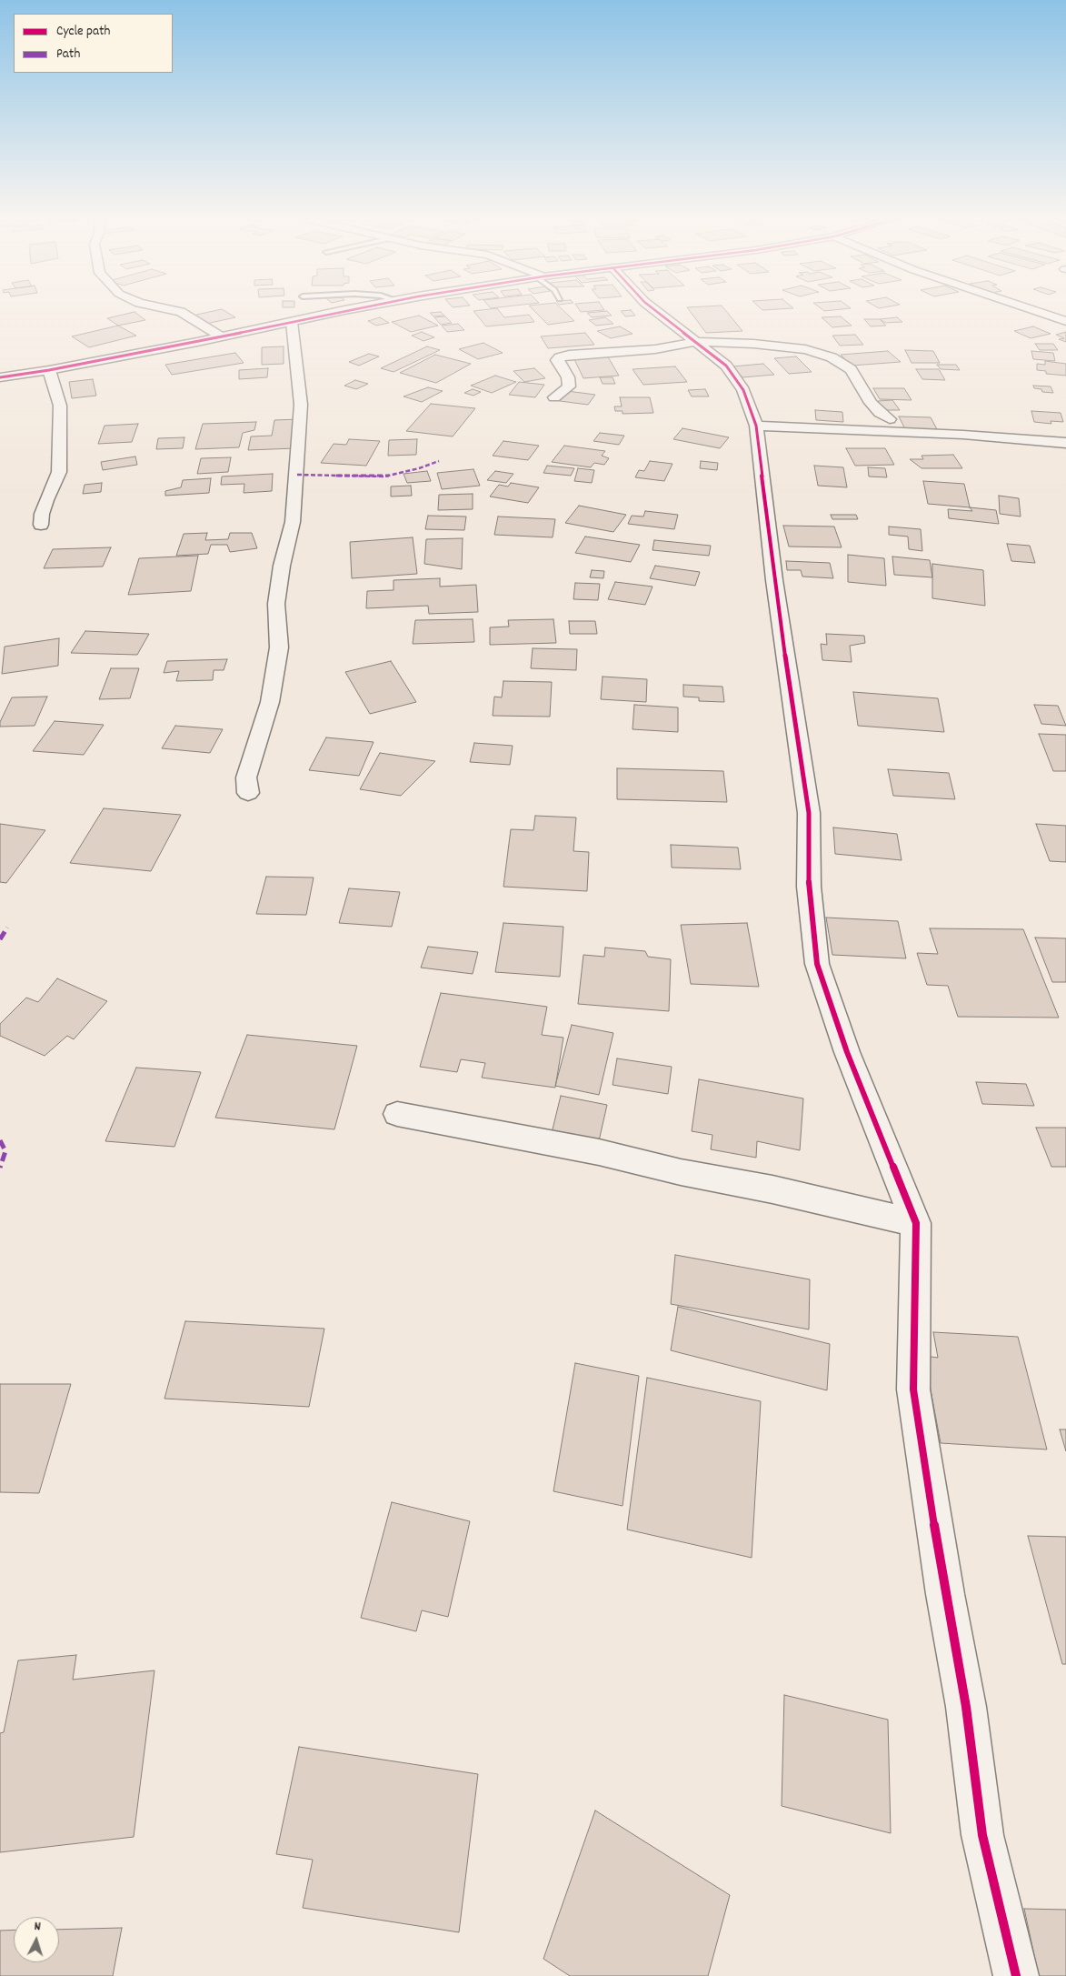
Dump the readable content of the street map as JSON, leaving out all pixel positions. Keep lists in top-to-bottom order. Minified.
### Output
{"legend":["Cycle path","Path"],"north":"top"}
